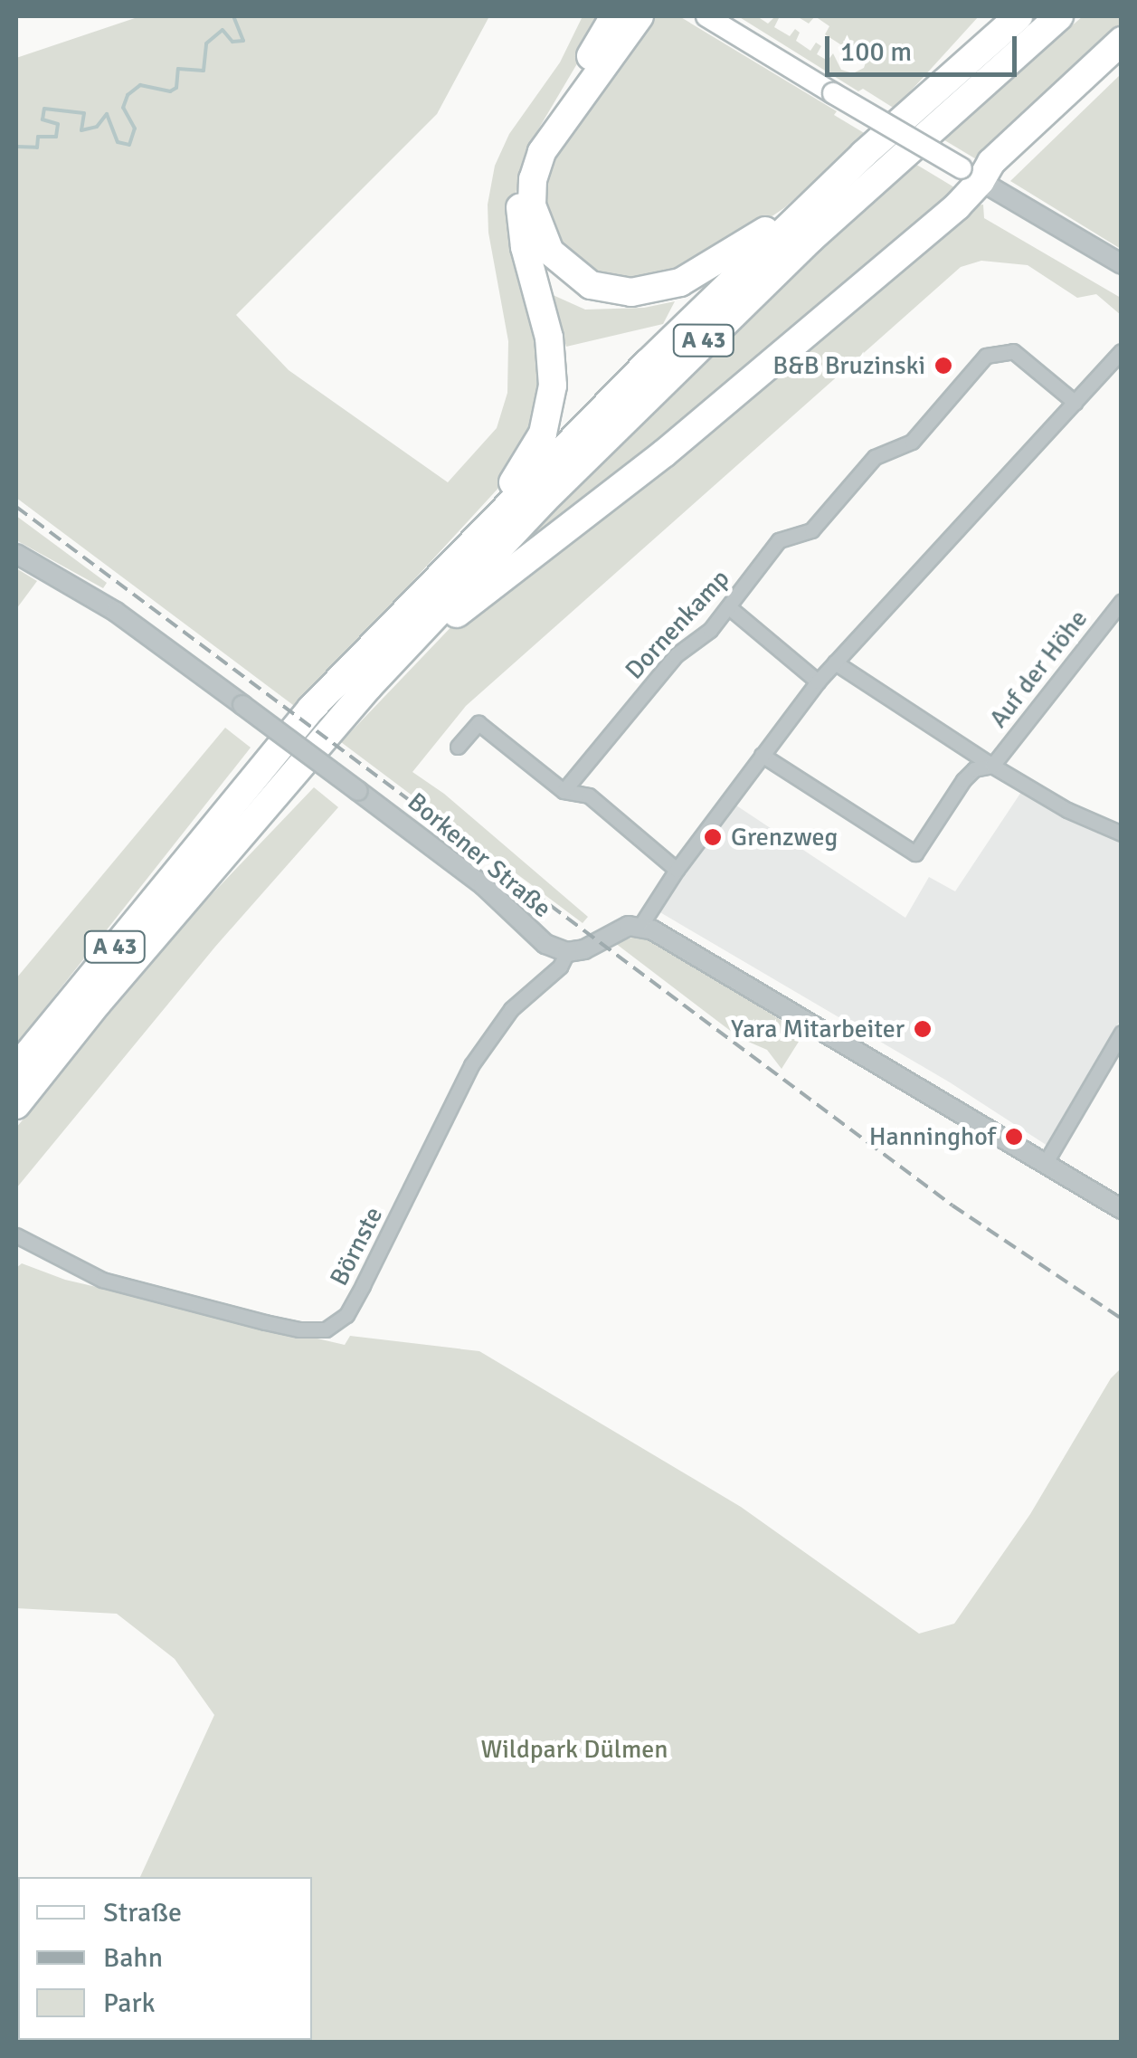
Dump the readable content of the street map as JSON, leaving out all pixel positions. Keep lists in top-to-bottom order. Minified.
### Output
{"streets":{"highway":["A 43"],"street":["Dornenkamp","Auf der Höhe","Borkener Straße","Börnste"]},"crossings":[["Borkener Straße","Börnste"]],"parks":["Wildpark Dülmen"],"places":["B&B Bruzinski","Grenzweg","Yara Mitarbeiter","Hanninghof"],"legend":["Straße","Bahn","Park"],"scale_bar":"100 m"}
